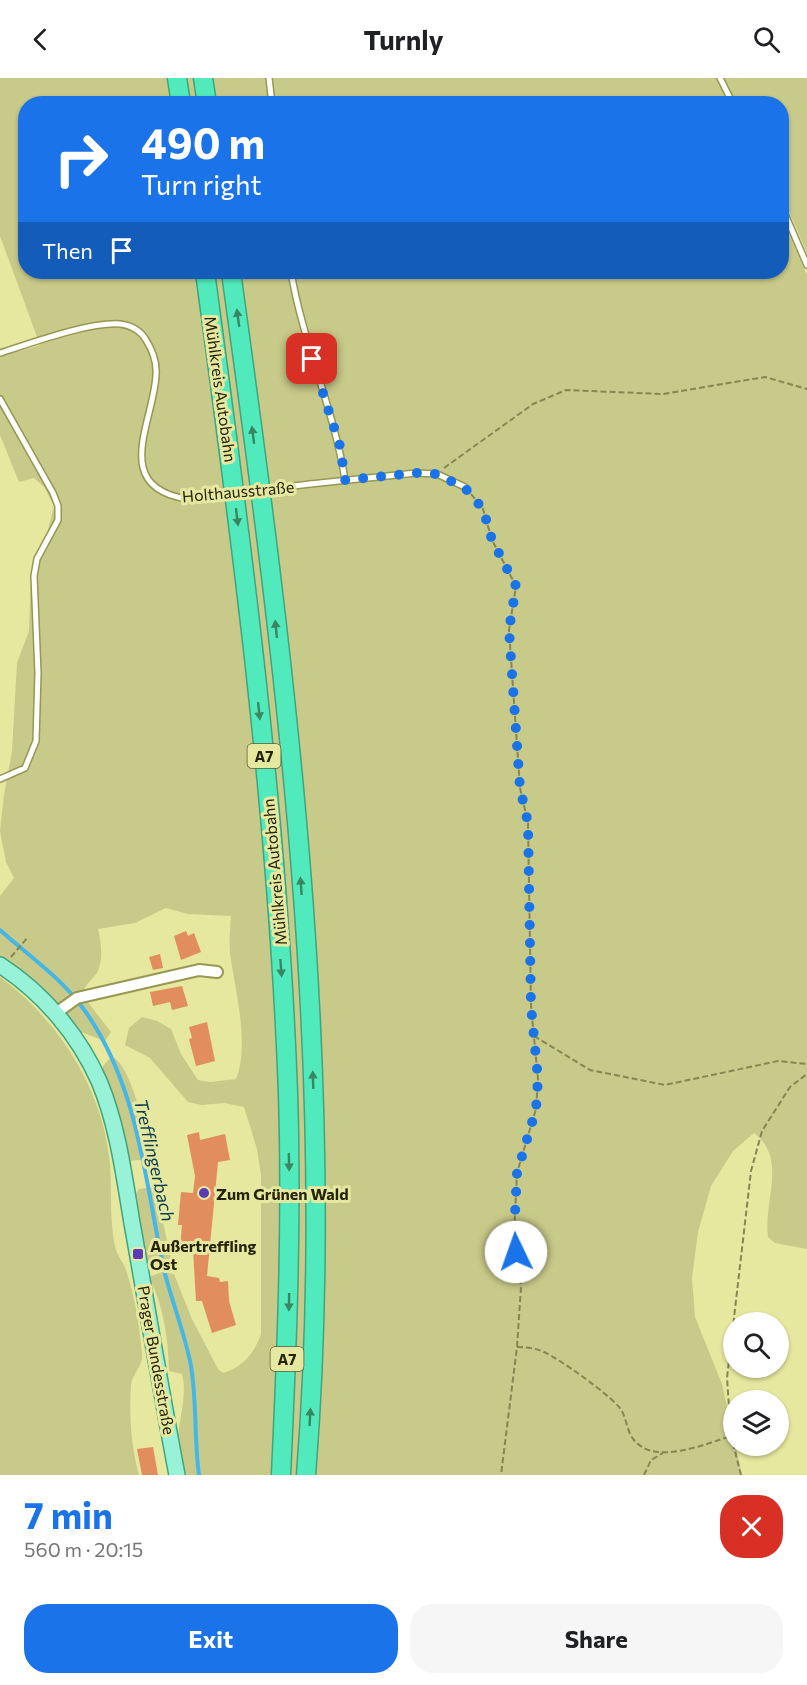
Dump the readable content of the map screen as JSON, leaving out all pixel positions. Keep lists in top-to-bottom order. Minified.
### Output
{"streets":{"highway":["Mühlkreis Autobahn","A7"],"main road":["Prager Bundesstraße"],"lane":["Holthausstraße"]},"water":["Trefflingerbach"],"places":{"other":["Zum Grünen Wald"],"transit":["Außertreffling Ost"]},"page":{"header":"Turnly","turn":["490 m","Turn right"],"then":"Then","heading":["7 min","560 m · 20:15"],"buttons":["Exit","Share"]}}
